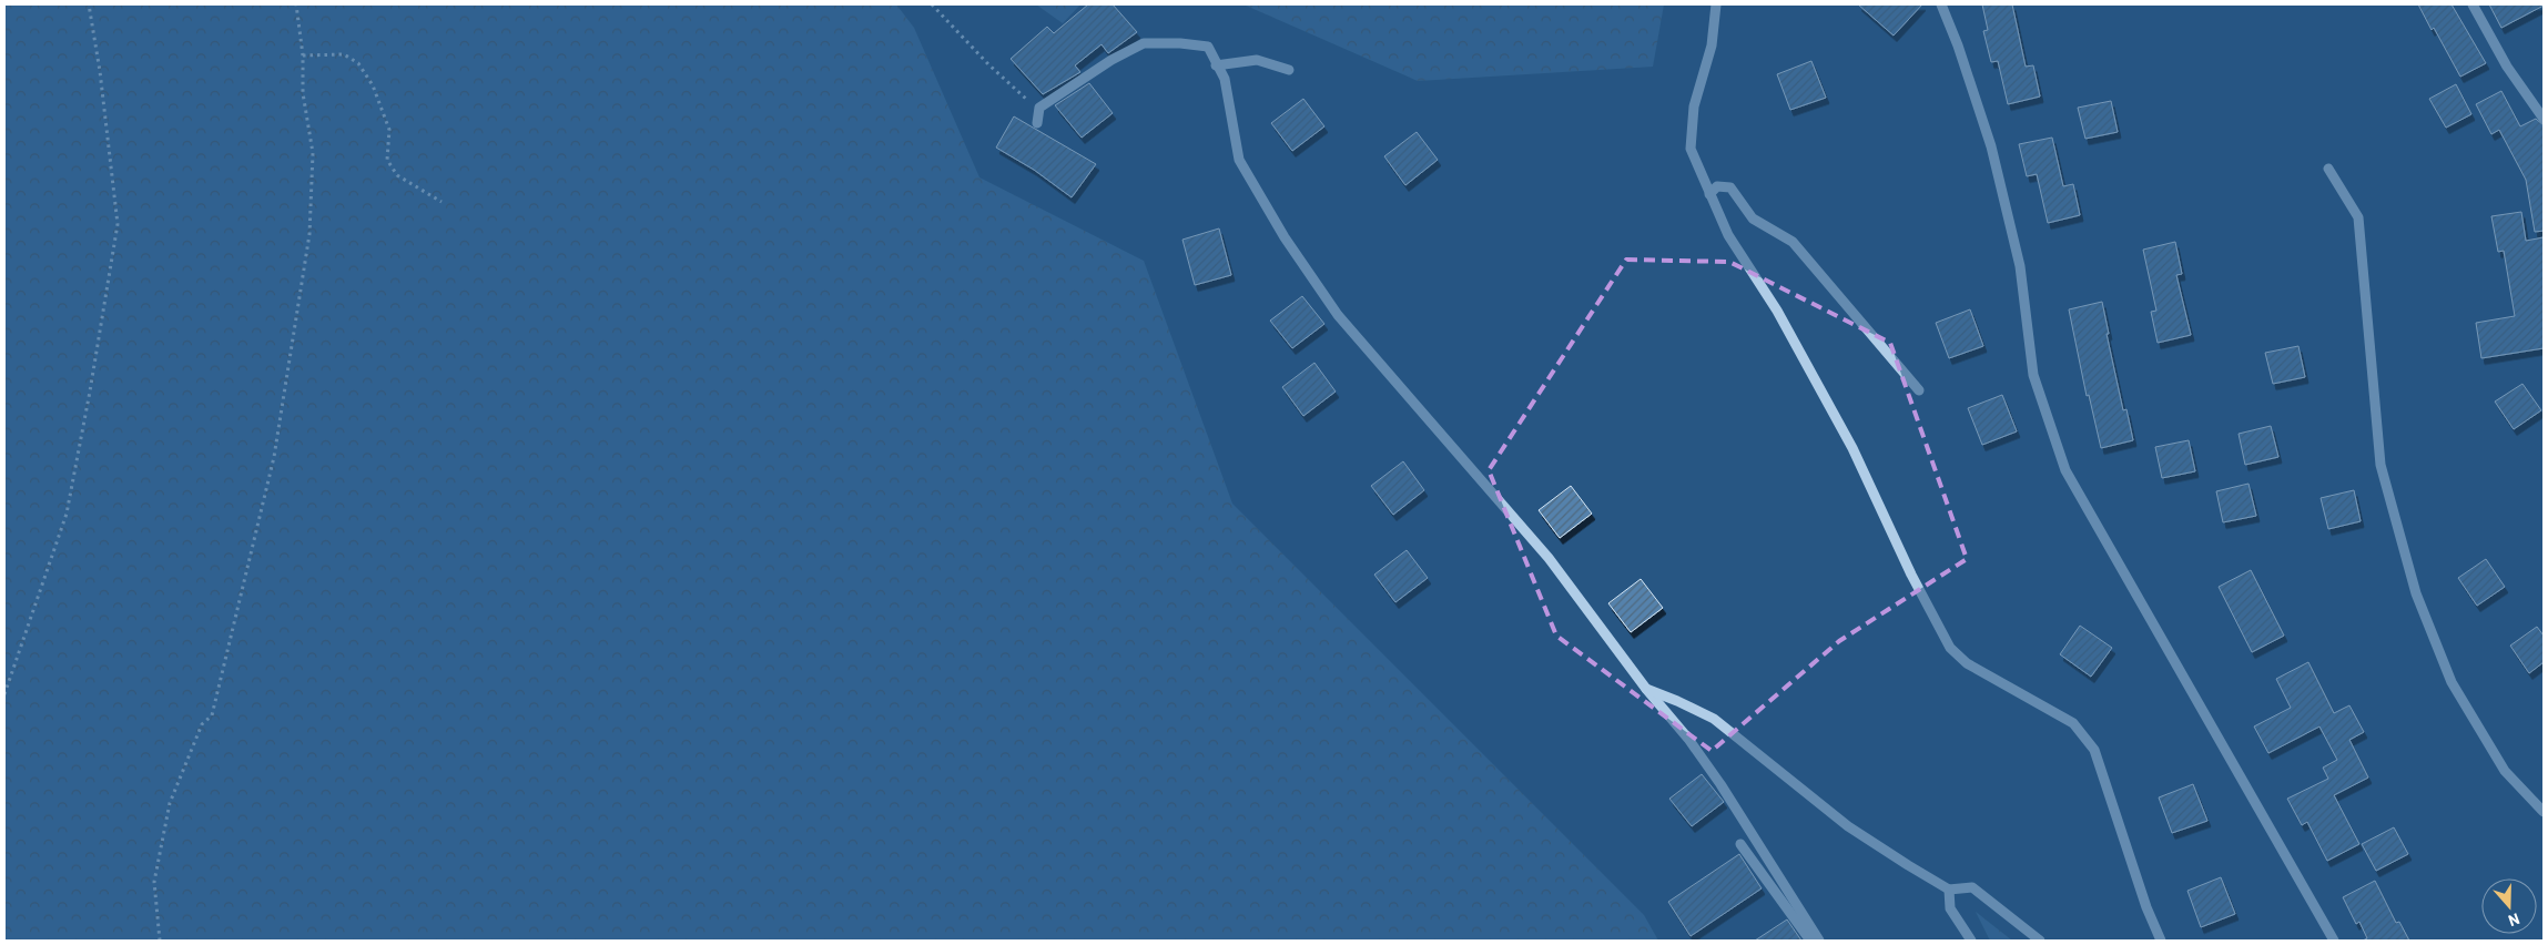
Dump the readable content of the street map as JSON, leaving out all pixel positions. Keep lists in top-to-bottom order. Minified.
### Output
{"north":"bottom"}
